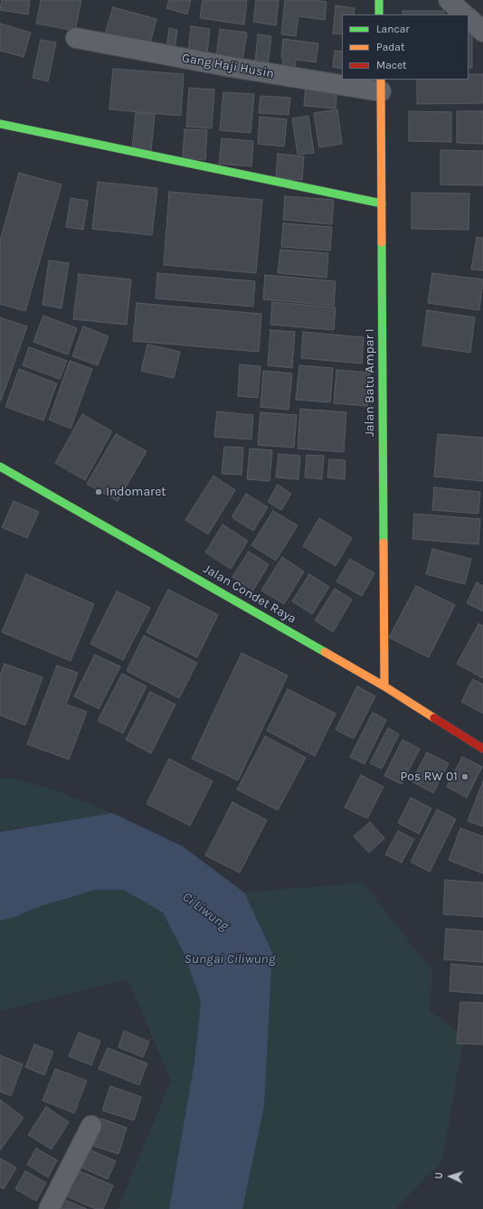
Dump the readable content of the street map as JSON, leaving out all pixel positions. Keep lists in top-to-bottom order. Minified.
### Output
{"streets":{"street":["Gang Haji Husin","Jalan Batu Ampar I","Jalan Condet Raya"]},"crossings":[["Gang Haji Husin","Jalan Batu Ampar I"],["Jalan Batu Ampar I","Jalan Condet Raya"]],"water":["Ci Liwung","Sungai Ciliwung"],"places":["Indomaret","Pos RW 01"],"legend":["Lancar","Padat","Macet"],"north":"left"}
